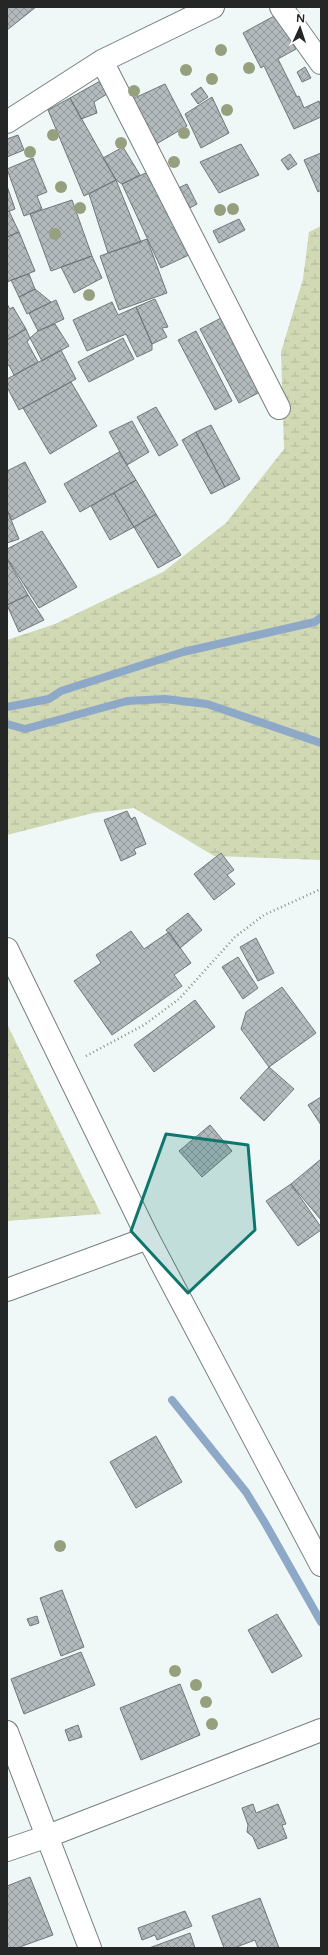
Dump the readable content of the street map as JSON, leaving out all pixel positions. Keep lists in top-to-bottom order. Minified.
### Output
{"north":"top"}
